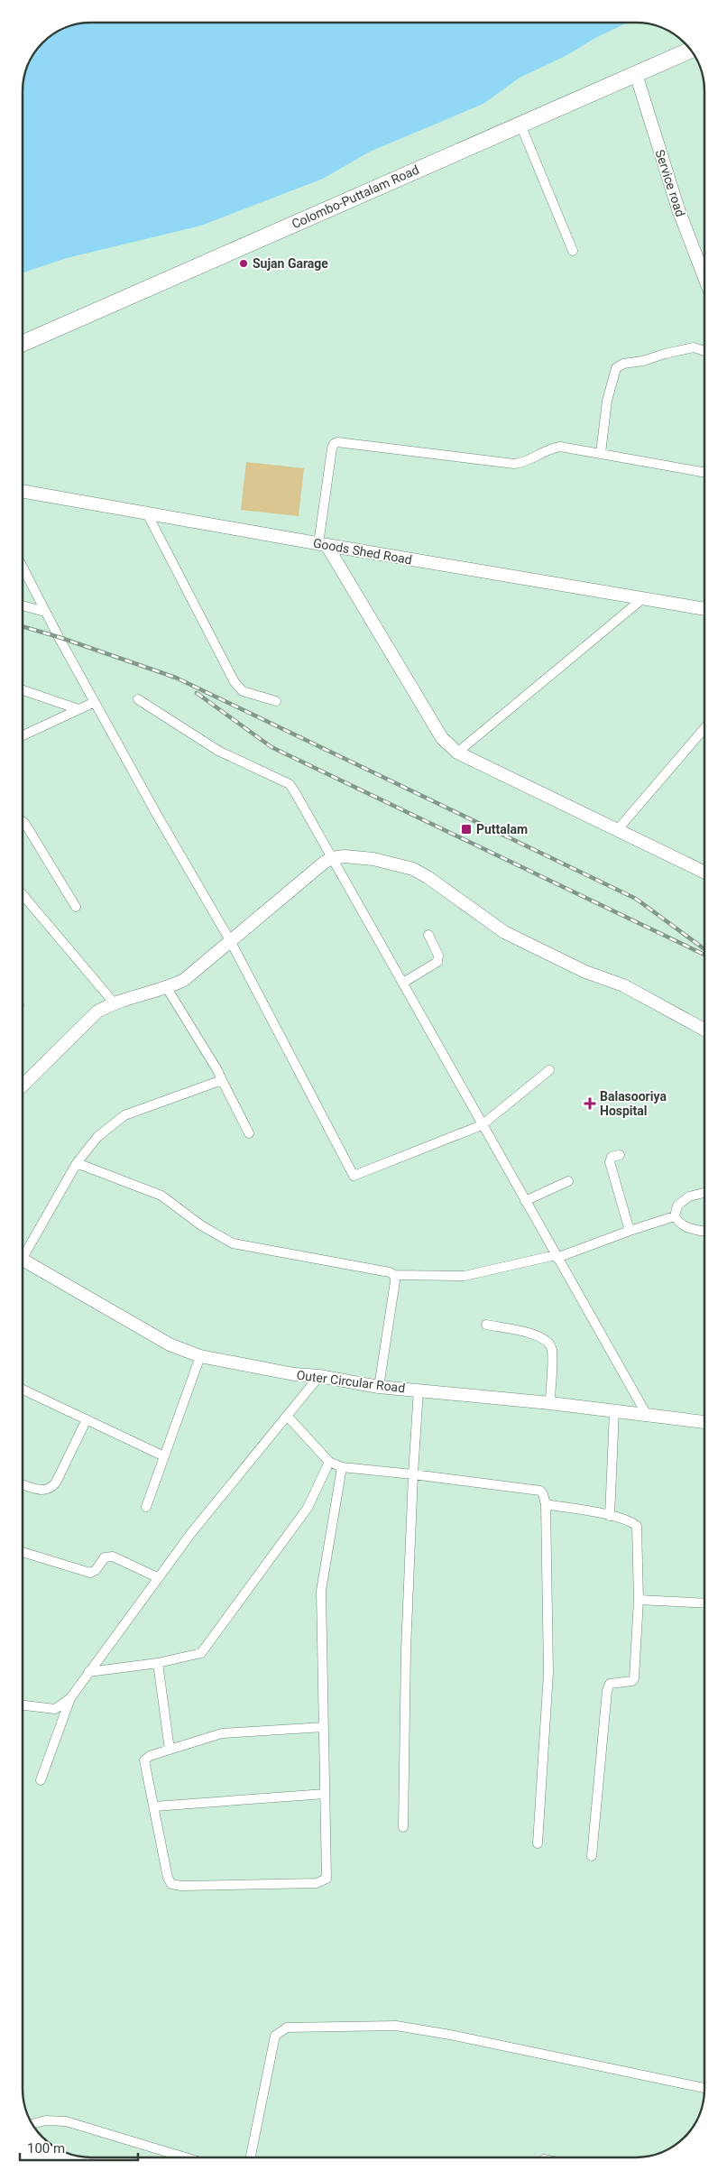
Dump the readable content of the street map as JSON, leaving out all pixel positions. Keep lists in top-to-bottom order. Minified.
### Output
{"streets":{"highway":["Colombo-Puttalam Road"],"street":["Service road","Goods Shed Road","Outer Circular Road"]},"crossings":[["Service road","Colombo-Puttalam Road"]],"places":{"other":["Sujan Garage"],"transit":["Puttalam"],"health":["Balasooriya Hospital"]},"scale_bar":"100 m"}
